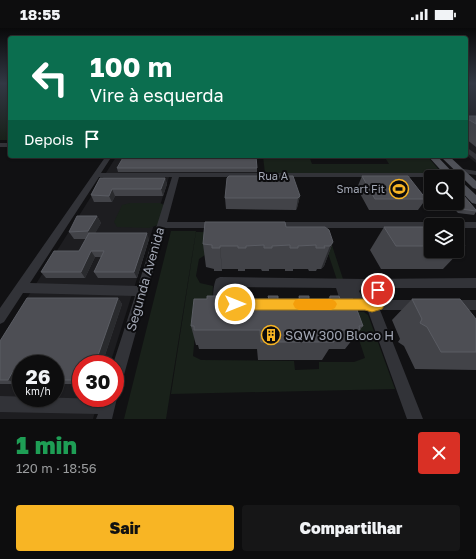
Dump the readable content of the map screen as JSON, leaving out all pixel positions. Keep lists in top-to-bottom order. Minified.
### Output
{"streets":{"street":["Rua A","Segunda Avenida"]},"crossings":[["Rua A","Segunda Avenida"]],"places":{"sports":["Smart Fit"],"building":["SQW 300 Bloco H"]},"page":{"status":"18:55","turn":["100 m","Vire à esquerda"],"then":"Depois","speed":"26 km/h","limit":"30","heading":["1 min","120 m · 18:56"],"buttons":["Sair","Compartilhar"]}}
